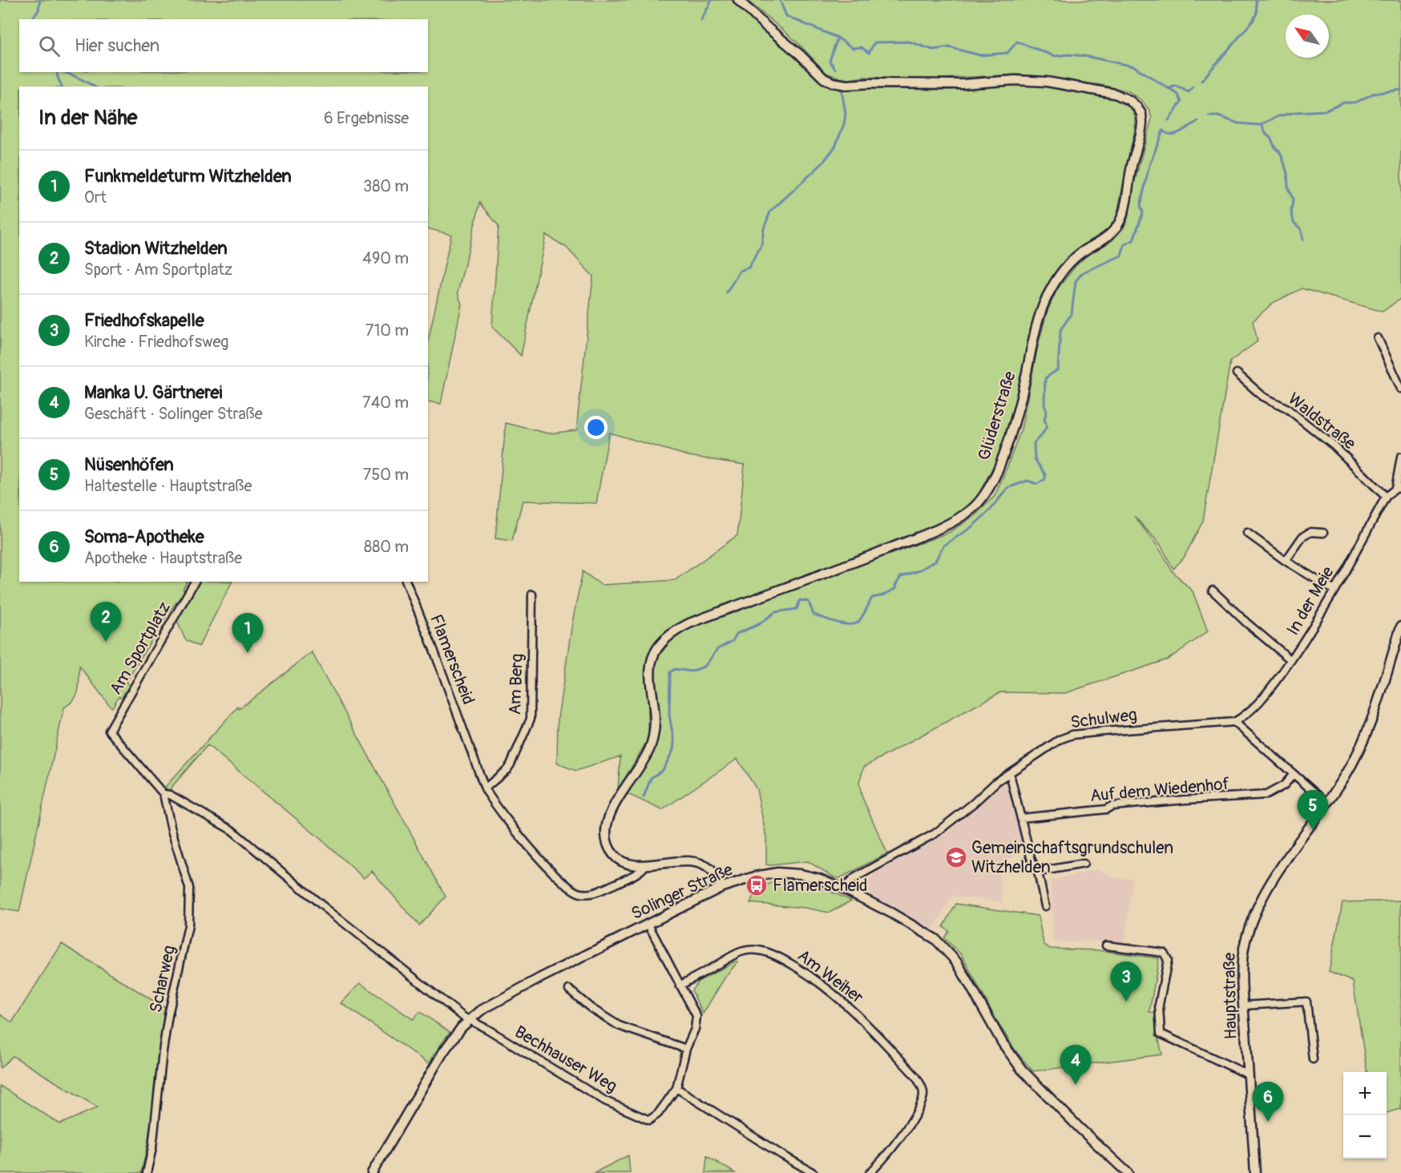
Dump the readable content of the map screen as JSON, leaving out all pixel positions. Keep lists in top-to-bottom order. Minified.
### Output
{"streets":{"main road":["Glüderstraße","Solinger Straße","Hauptstraße"],"street":["Waldstraße","In der Meie","Am Sportplatz","Flamerscheid","Am Berg","Schulweg","Auf dem Wiedenhof","Am Weiher","Scharweg","Bechhauser Weg"]},"crossings":[["Glüderstraße","Flamerscheid"],["Glüderstraße","Solinger Straße"],["Waldstraße","In der Meie"],["In der Meie","Schulweg"],["Am Sportplatz","Scharweg"],["Flamerscheid","Am Berg"],["Schulweg","Solinger Straße"],["Solinger Straße","Scharweg"],["Solinger Straße","Bechhauser Weg"],["Scharweg","Bechhauser Weg"]],"places":{"school or university":["Gemeinschaftsgrundschulen Witzhelden"],"bus stop":["Flamerscheid"]},"north":"top left","page":{"search":"Hier suchen","heading":["In der Nähe","6 Ergebnisse"],"list":[{"mark":"1","name":"Funkmeldeturm Witzhelden","note":"Ort","value":"380 m"},{"mark":"2","name":"Stadion Witzhelden","note":"Sport · Am Sportplatz","value":"490 m"},{"mark":"3","name":"Friedhofskapelle","note":"Kirche · Friedhofsweg","value":"710 m"},{"mark":"4","name":"Manka U. Gärtnerei","note":"Geschäft · Solinger Straße","value":"740 m"},{"mark":"5","name":"Nüsenhöfen","note":"Haltestelle · Hauptstraße","value":"750 m"},{"mark":"6","name":"Soma-Apotheke","note":"Apotheke · Hauptstraße","value":"880 m"}],"pins":["2","1","5","3","4","6"],"map_buttons":["+","−"]}}
